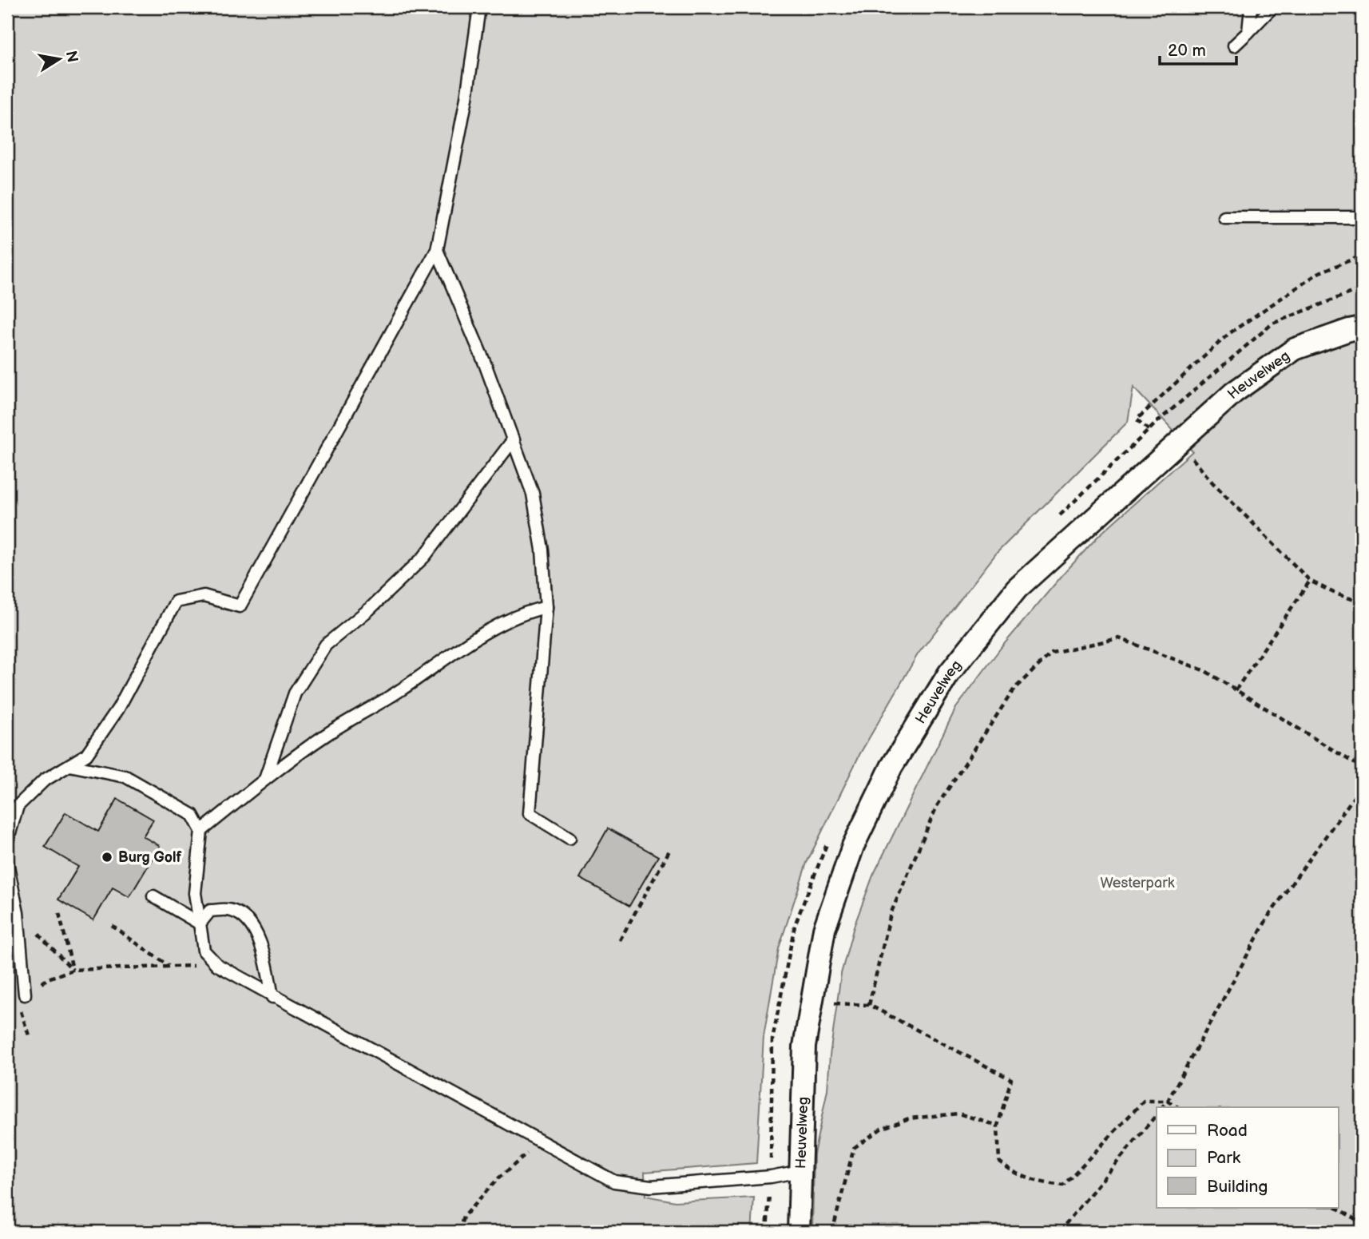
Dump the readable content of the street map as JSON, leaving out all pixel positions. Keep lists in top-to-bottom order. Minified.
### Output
{"streets":{"street":["Heuvelweg"]},"parks":["Westerpark"],"places":["Burg Golf"],"legend":["Road","Park","Building"],"scale_bar":"20 m","north":"right"}
